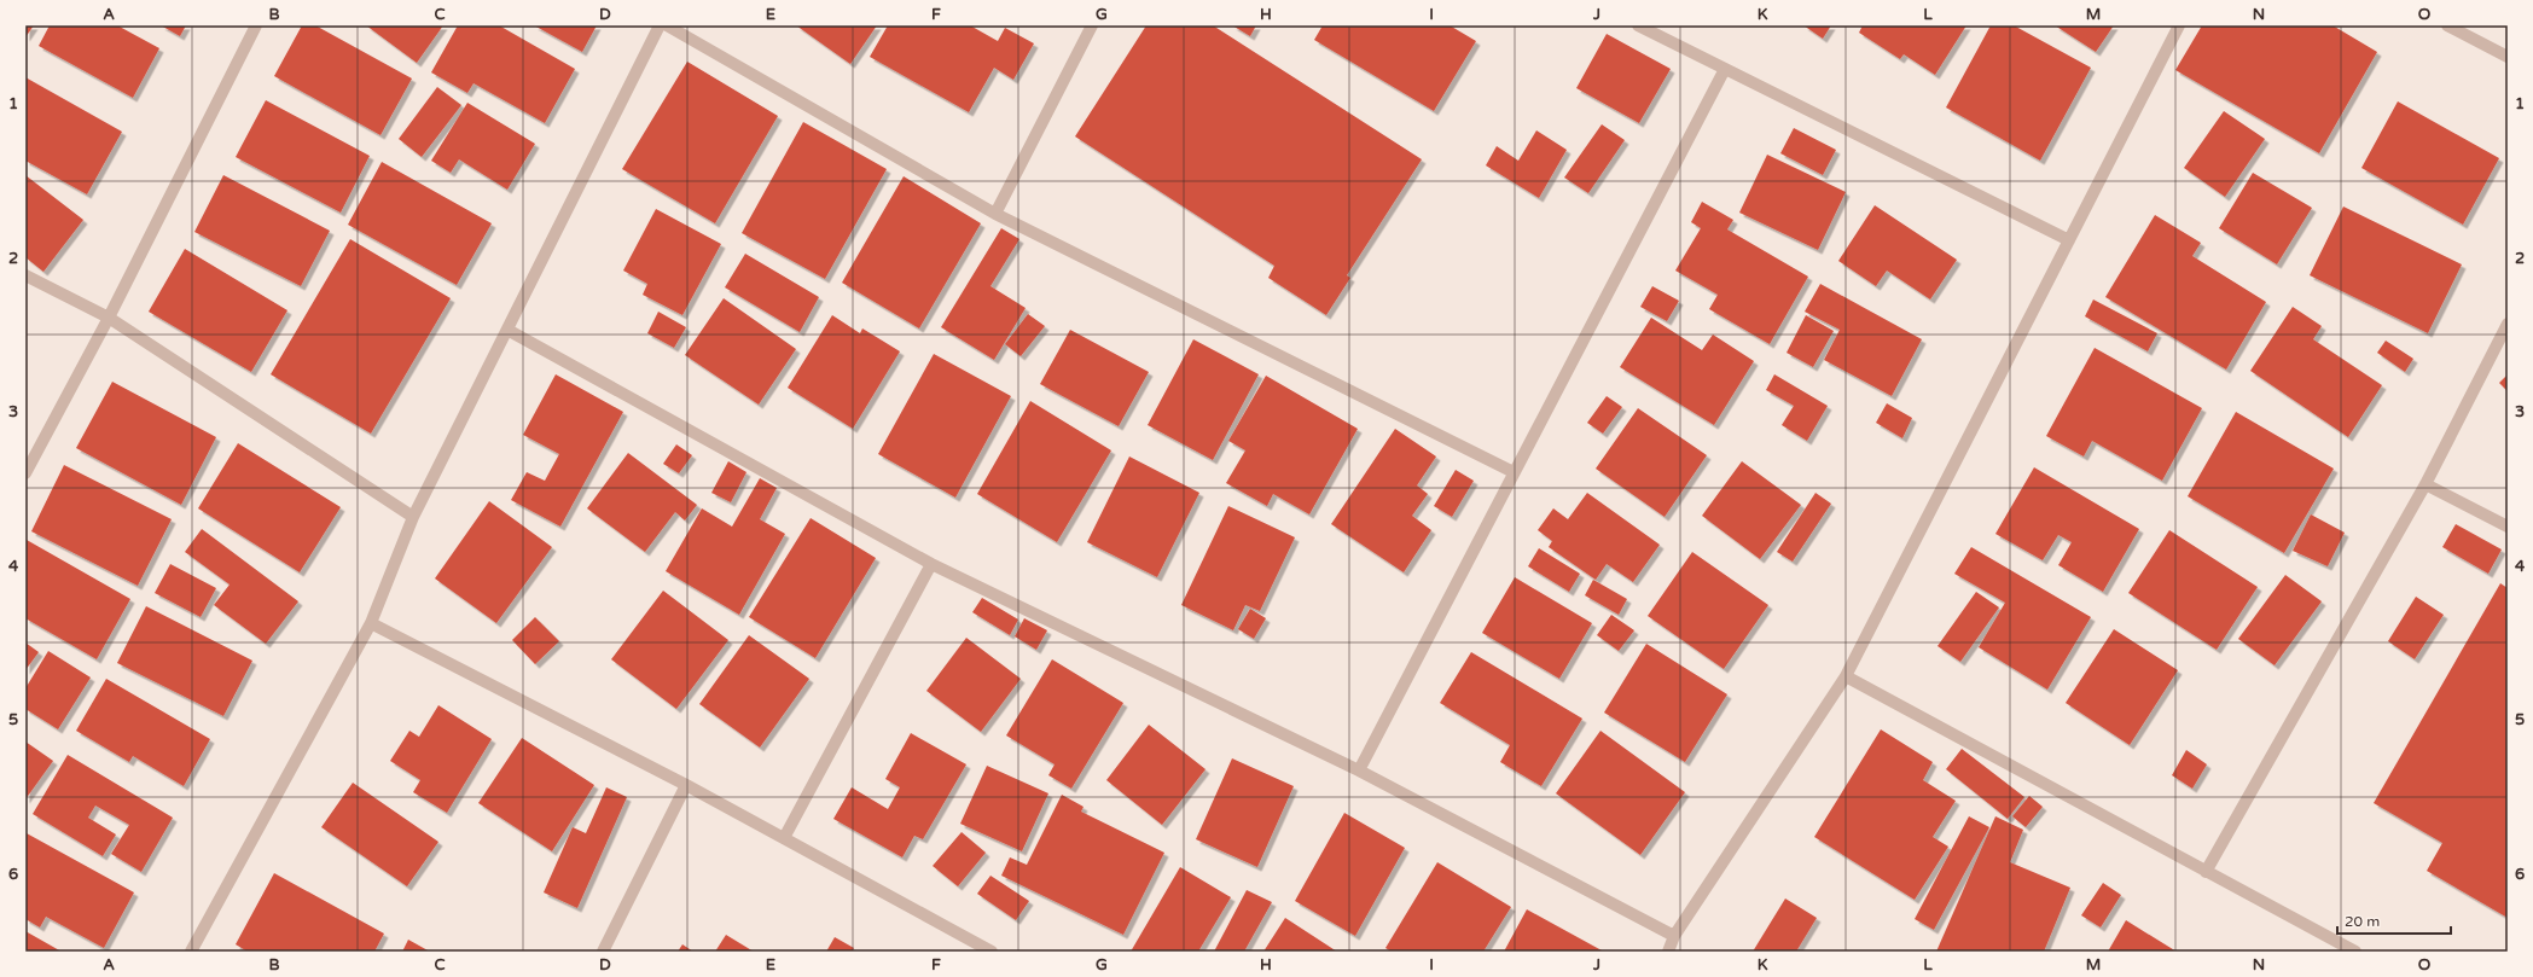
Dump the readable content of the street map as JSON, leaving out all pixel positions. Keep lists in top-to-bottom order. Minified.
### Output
{"scale_bar":"20 m","grid":{"columns":["A","B","C","D","E","F","G","H","I","J","K","L","M","N","O"],"rows":["1","2","3","4","5","6"]}}
